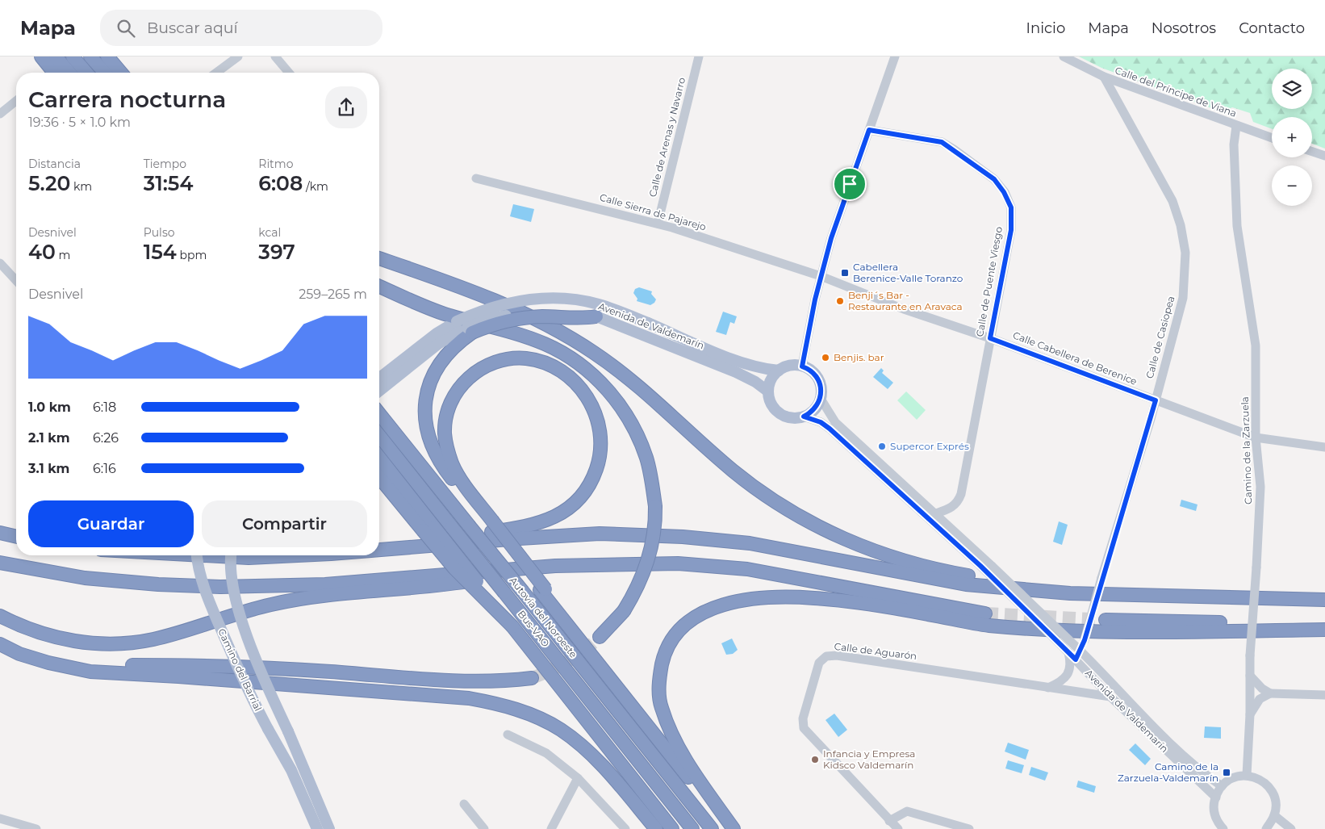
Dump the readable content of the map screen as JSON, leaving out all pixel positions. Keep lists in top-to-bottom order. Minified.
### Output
{"streets":{"highway":["Autovía del Noroeste","Bus-VAO"],"main road":["Avenida de Valdemarín","Camino del Barrial"],"street":["Calle del Príncipe de Viana","Calle de Arenas y Navarro","Calle Sierra de Pajarejo","Calle de Puente Viesgo","Calle de Casiopea","Calle Cabellera de Berenice","Camino de la Zarzuela","Calle de Aguarón"]},"crossings":[["Calle del Príncipe de Viana","Calle de Casiopea"],["Calle del Príncipe de Viana","Camino de la Zarzuela"],["Calle de Arenas y Navarro","Calle Sierra de Pajarejo"],["Calle Sierra de Pajarejo","Calle Cabellera de Berenice"],["Calle de Puente Viesgo","Avenida de Valdemarín"],["Calle de Puente Viesgo","Calle Cabellera de Berenice"],["Avenida de Valdemarín","Calle de Casiopea"],["Avenida de Valdemarín","Calle de Aguarón"],["Calle de Casiopea","Calle Cabellera de Berenice"],["Calle Cabellera de Berenice","Camino de la Zarzuela"]],"places":{"transit":["Cabellera Berenice-Valle Toranzo","Camino de la Zarzuela-Valdemarín"],"other":["Benji´s Bar - Restaurante en Aravaca","Benjis. bar","Supercor Exprés","Infancia y Empresa Kidsco Valdemarín"]},"page":{"header":"Mapa","search":"Buscar aquí","nav":["Inicio","Mapa","Nosotros","Contacto"],"map_buttons":["+","−"],"heading":["Carrera nocturna","19:36 · 5 × 1.0 km"],"stats":[["Distancia","5.20 km"],["Tiempo","31:54"],["Ritmo","6:08 /km"],["Desnivel","40 m"],["Pulso","154 bpm"],["kcal","397"]],"chart":["Desnivel","259–265 m"],"list":[{"name":"1.0 km","note":"6:18"},{"name":"2.1 km","note":"6:26"},{"name":"3.1 km","note":"6:16"}],"buttons":["Guardar","Compartir"]}}
